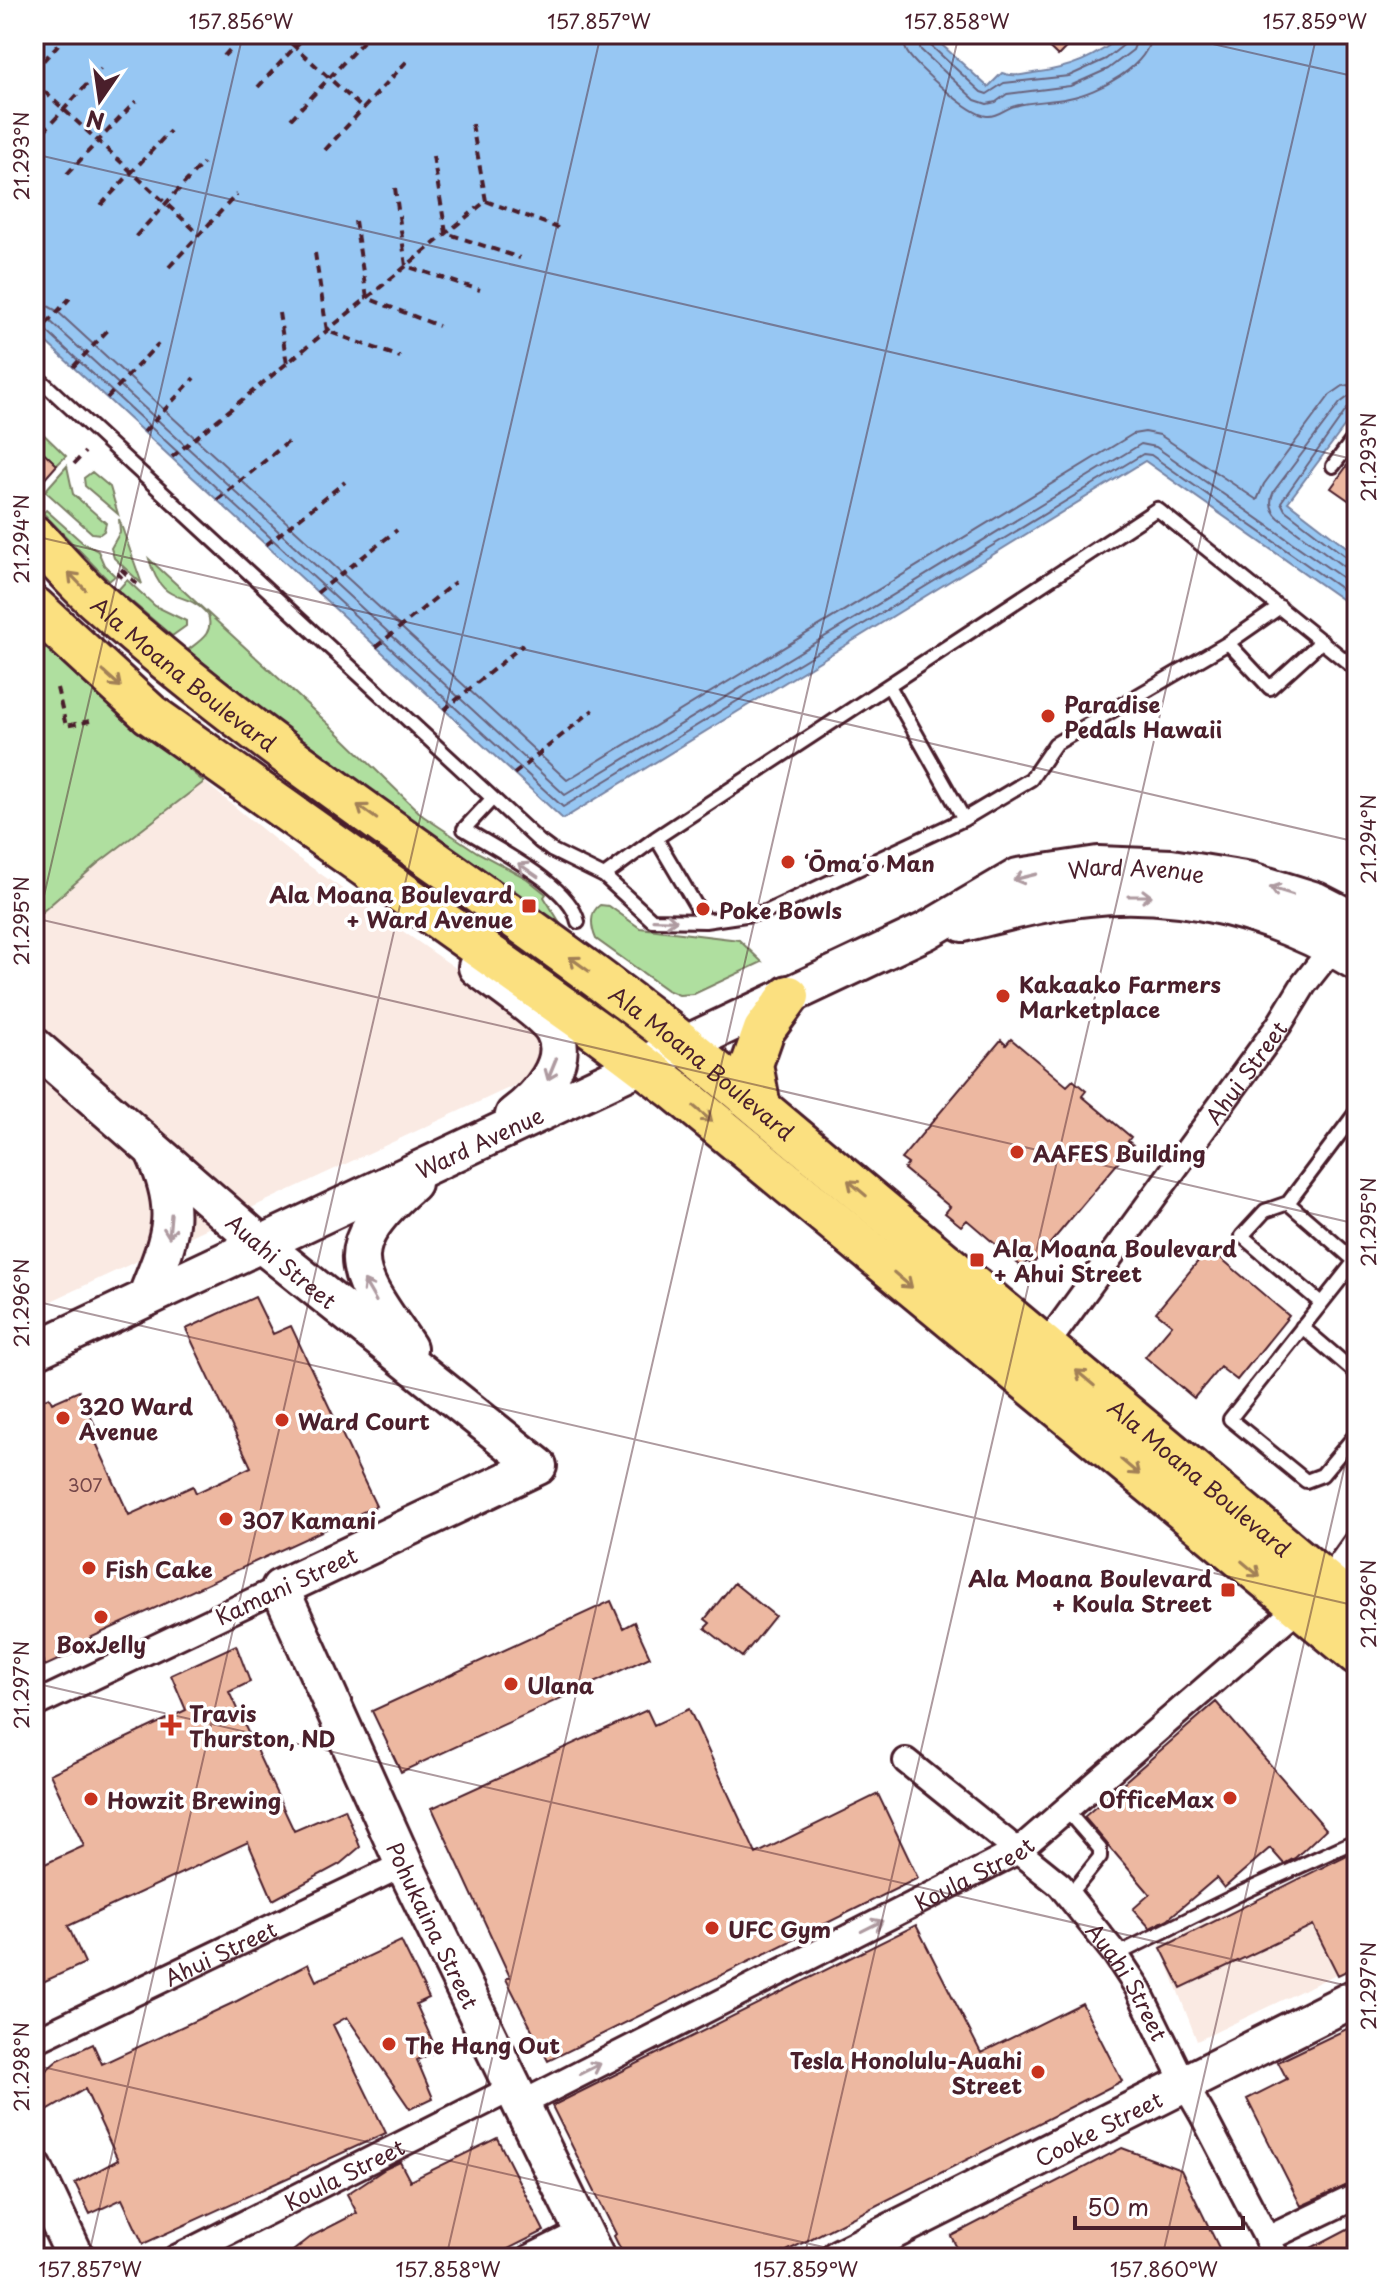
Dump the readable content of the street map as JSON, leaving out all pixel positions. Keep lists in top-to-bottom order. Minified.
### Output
{"streets":{"main road":["Ala Moana Boulevard"],"street":["Ward Avenue","Ahui Street","Auahi Street","Kamani Street","Koula Street","Pohukaina Street","Cooke Street"]},"crossings":[["Ala Moana Boulevard","Ward Avenue"],["Ala Moana Boulevard","Ahui Street"],["Ala Moana Boulevard","Koula Street"],["Ward Avenue","Ahui Street"],["Ward Avenue","Auahi Street"],["Ahui Street","Pohukaina Street"],["Auahi Street","Kamani Street"],["Auahi Street","Koula Street"],["Auahi Street","Cooke Street"],["Kamani Street","Pohukaina Street"],["Koula Street","Pohukaina Street"]],"one_way":["Koula Street"],"places":{"other":["Paradise Pedals Hawaii","ʻŌmaʻo Man","Poke Bowls","Kakaako Farmers Marketplace","AAFES Building","320 Ward Avenue","Ward Court","307 Kamani","Fish Cake","BoxJelly","Ulana","OfficeMax","Howzit Brewing","UFC Gym","The Hang Out","Tesla Honolulu-Auahi Street"],"transit":["Ala Moana Boulevard + Ward Avenue","Ala Moana Boulevard + Ahui Street","Ala Moana Boulevard + Koula Street"],"health":["Travis Thurston, ND"]},"house_numbers":["307"],"scale_bar":"50 m","north":"bottom","coordinates":["157.856°W","157.857°W","157.858°W","157.859°W","21.293°N","21.294°N","21.295°N","21.296°N","21.297°N","21.298°N","157.860°W"]}
